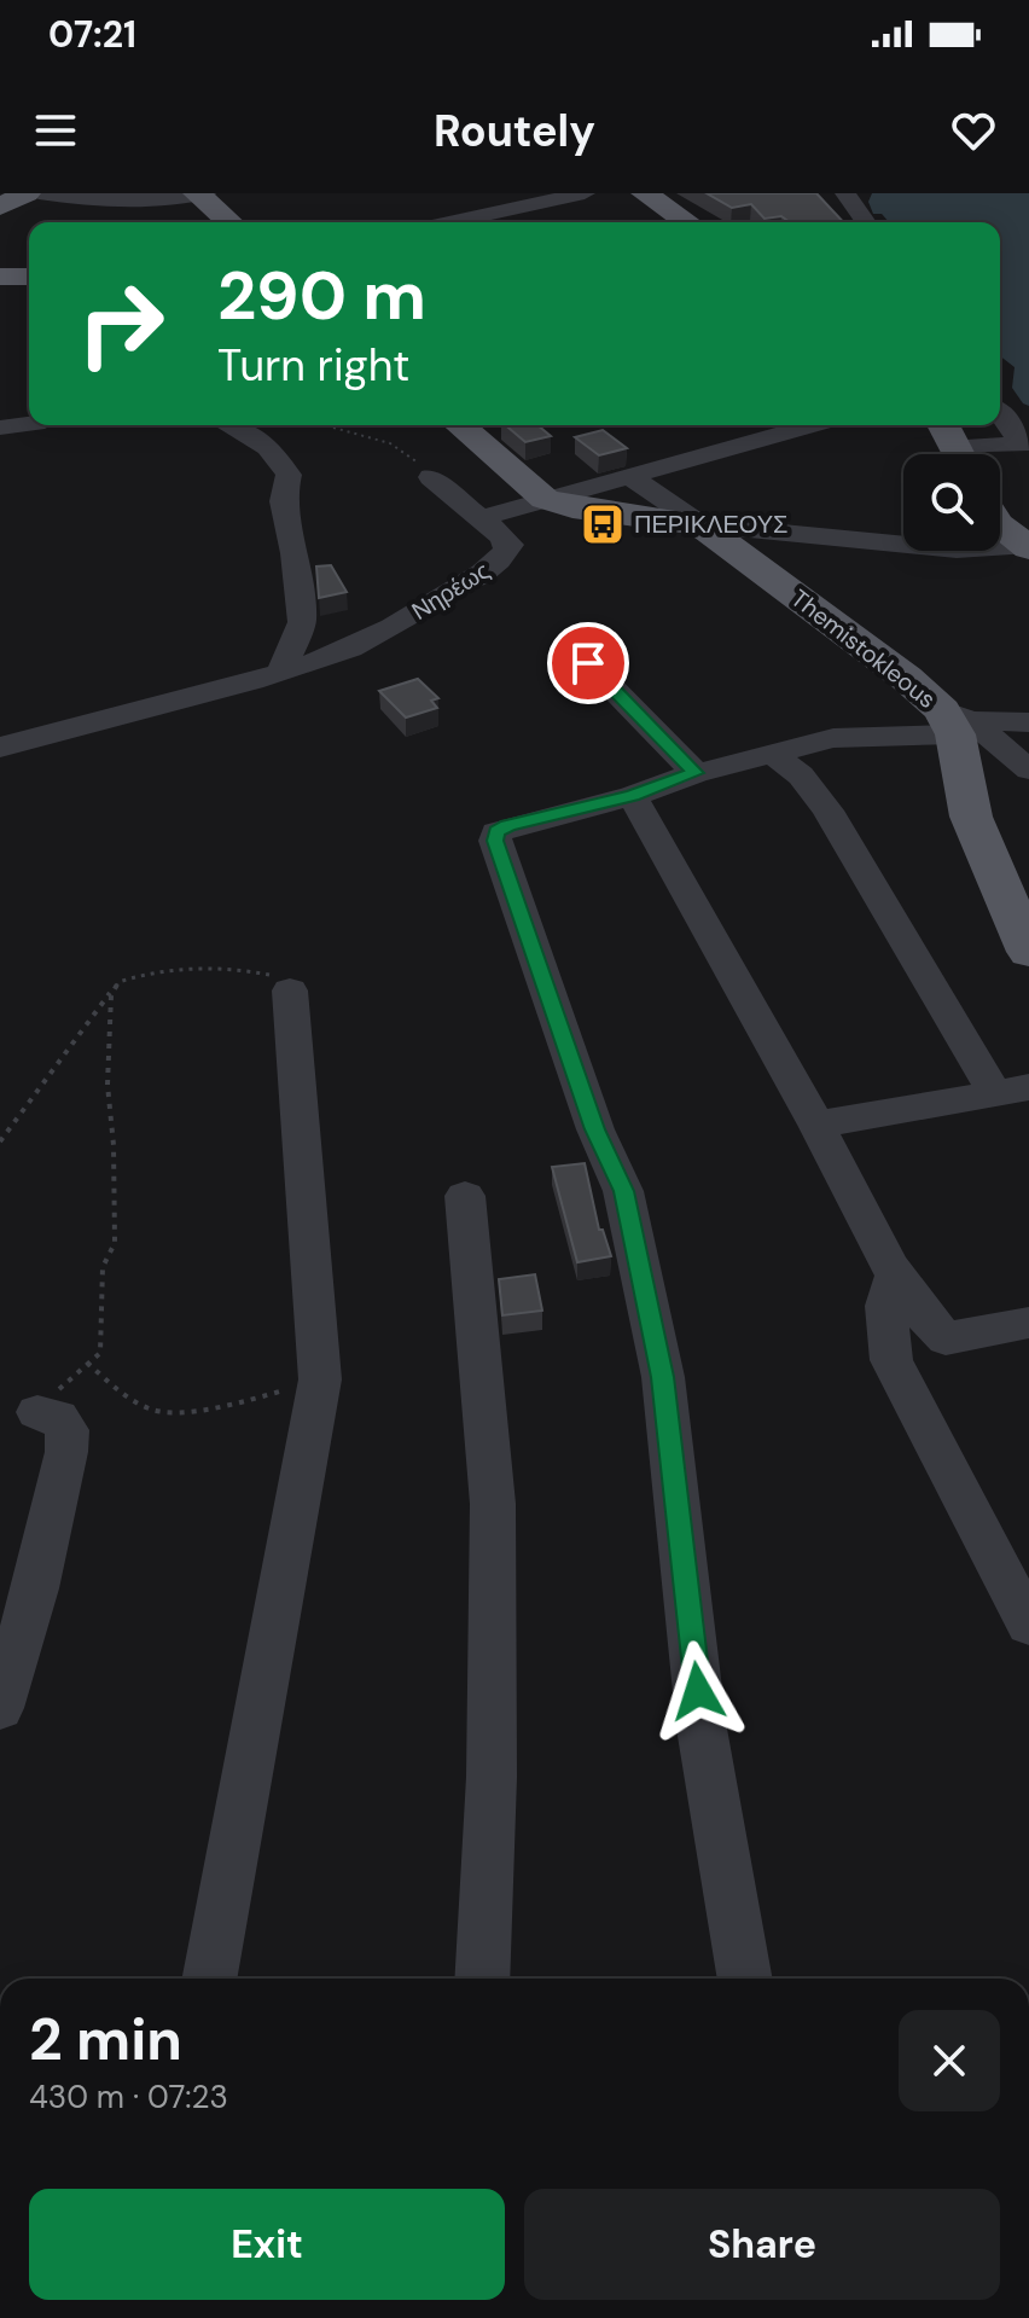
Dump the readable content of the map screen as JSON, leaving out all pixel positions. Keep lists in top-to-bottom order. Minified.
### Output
{"streets":{"main road":["Themistokleous"],"street":["Νηρέως"]},"places":{"bus stop":["ΠΕΡΙΚΛΕΟΥΣ"]},"page":{"status":"07:21","header":"Routely","turn":["290 m","Turn right"],"heading":["2 min","430 m · 07:23"],"buttons":["Exit","Share"]}}
